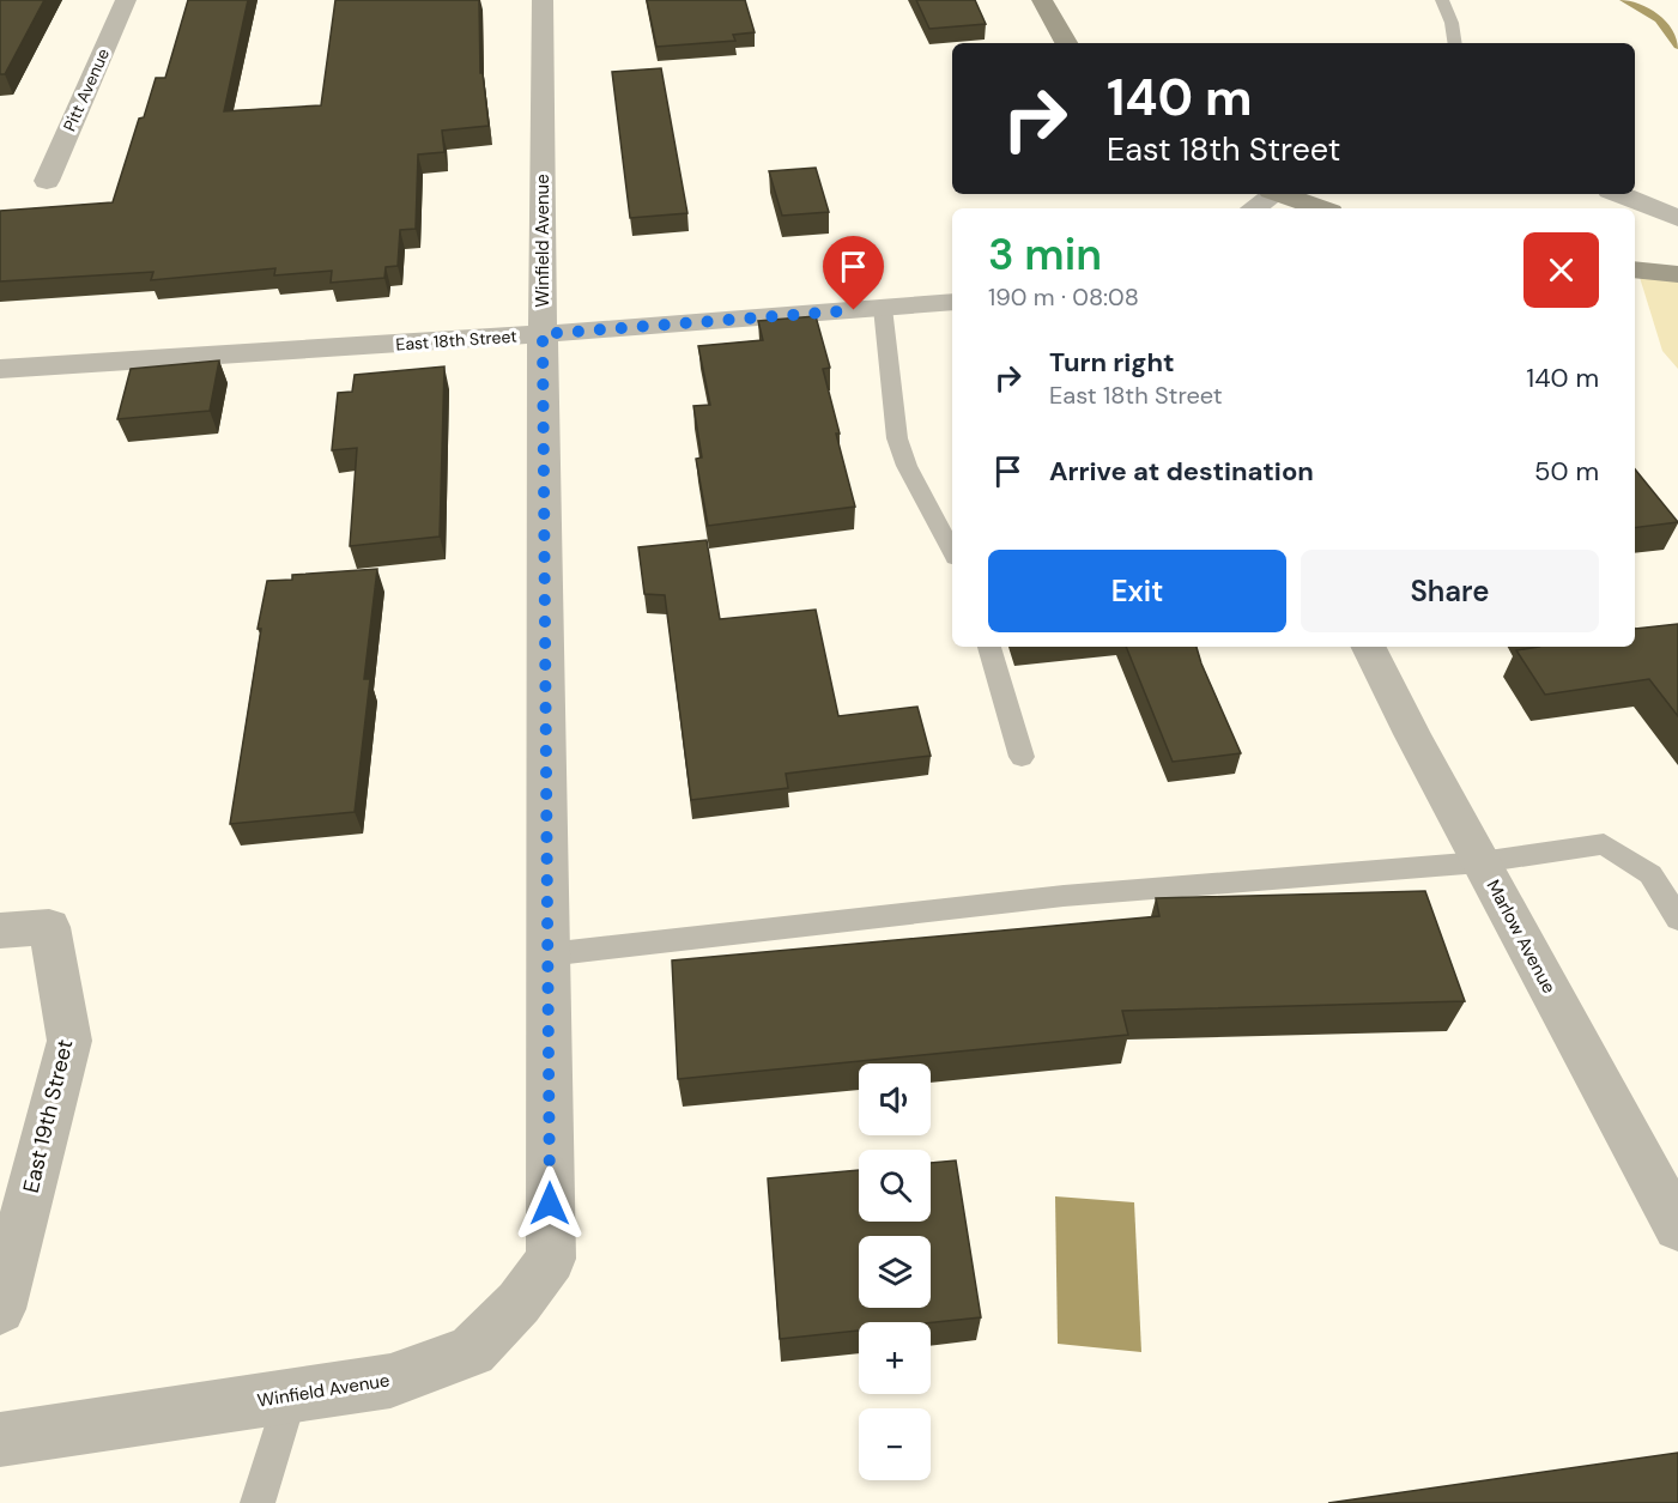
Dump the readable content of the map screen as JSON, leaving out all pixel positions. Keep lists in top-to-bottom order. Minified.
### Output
{"streets":{"street":["Pitt Avenue","Winfield Avenue","East 18th Street","Marlow Avenue","East 19th Street"]},"crossings":[["Winfield Avenue","East 18th Street"]],"page":{"turn":["140 m","East 18th Street"],"heading":["3 min","190 m · 08:08"],"list":[{"name":"Turn right","note":"East 18th Street","value":"140 m"},{"name":"Arrive at destination","value":"50 m"}],"buttons":["Exit","Share"],"map_buttons":["+","−"]}}
